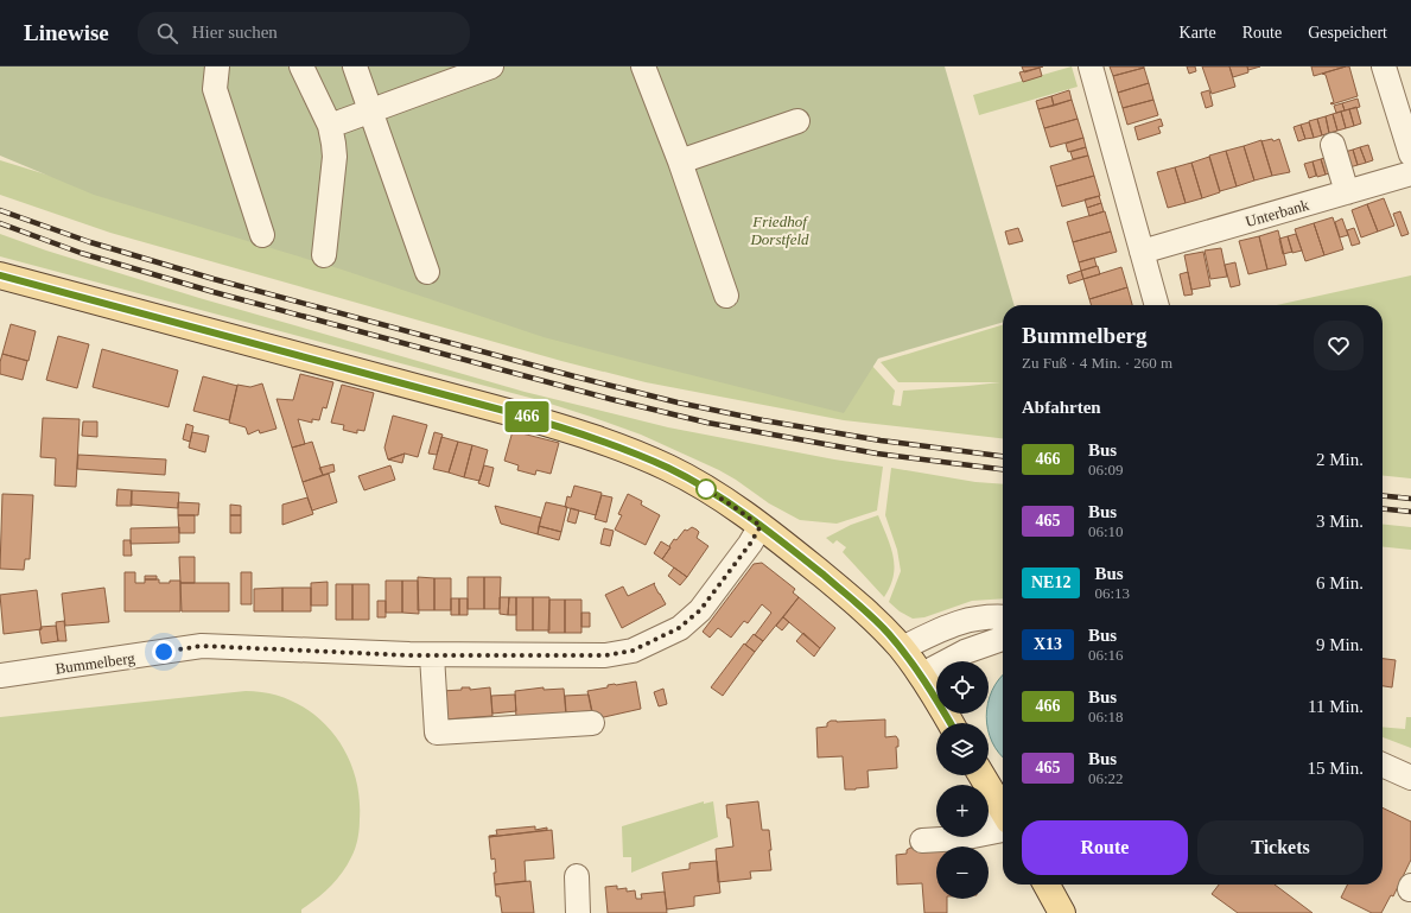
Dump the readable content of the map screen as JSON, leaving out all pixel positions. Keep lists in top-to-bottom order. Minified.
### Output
{"streets":{"street":["Unterbank","Bummelberg"]},"parks":["Friedhof Dorstfeld"],"lines":["bus line 466"],"page":{"header":"Linewise","search":"Hier suchen","nav":["Karte","Route","Gespeichert"],"on_map":"466","heading":[["Bummelberg","Zu Fuß · 4 Min. · 260 m"],"Abfahrten"],"list":[{"mark":"466","name":"Bus","note":"06:09","value":"2 Min."},{"mark":"465","name":"Bus","note":"06:10","value":"3 Min."},{"mark":"NE12","name":"Bus","note":"06:13","value":"6 Min."},{"mark":"X13","name":"Bus","note":"06:16","value":"9 Min."},{"mark":"466","name":"Bus","note":"06:18","value":"11 Min."},{"mark":"465","name":"Bus","note":"06:22","value":"15 Min."}],"map_buttons":["+","−"],"buttons":["Route","Tickets"]}}
